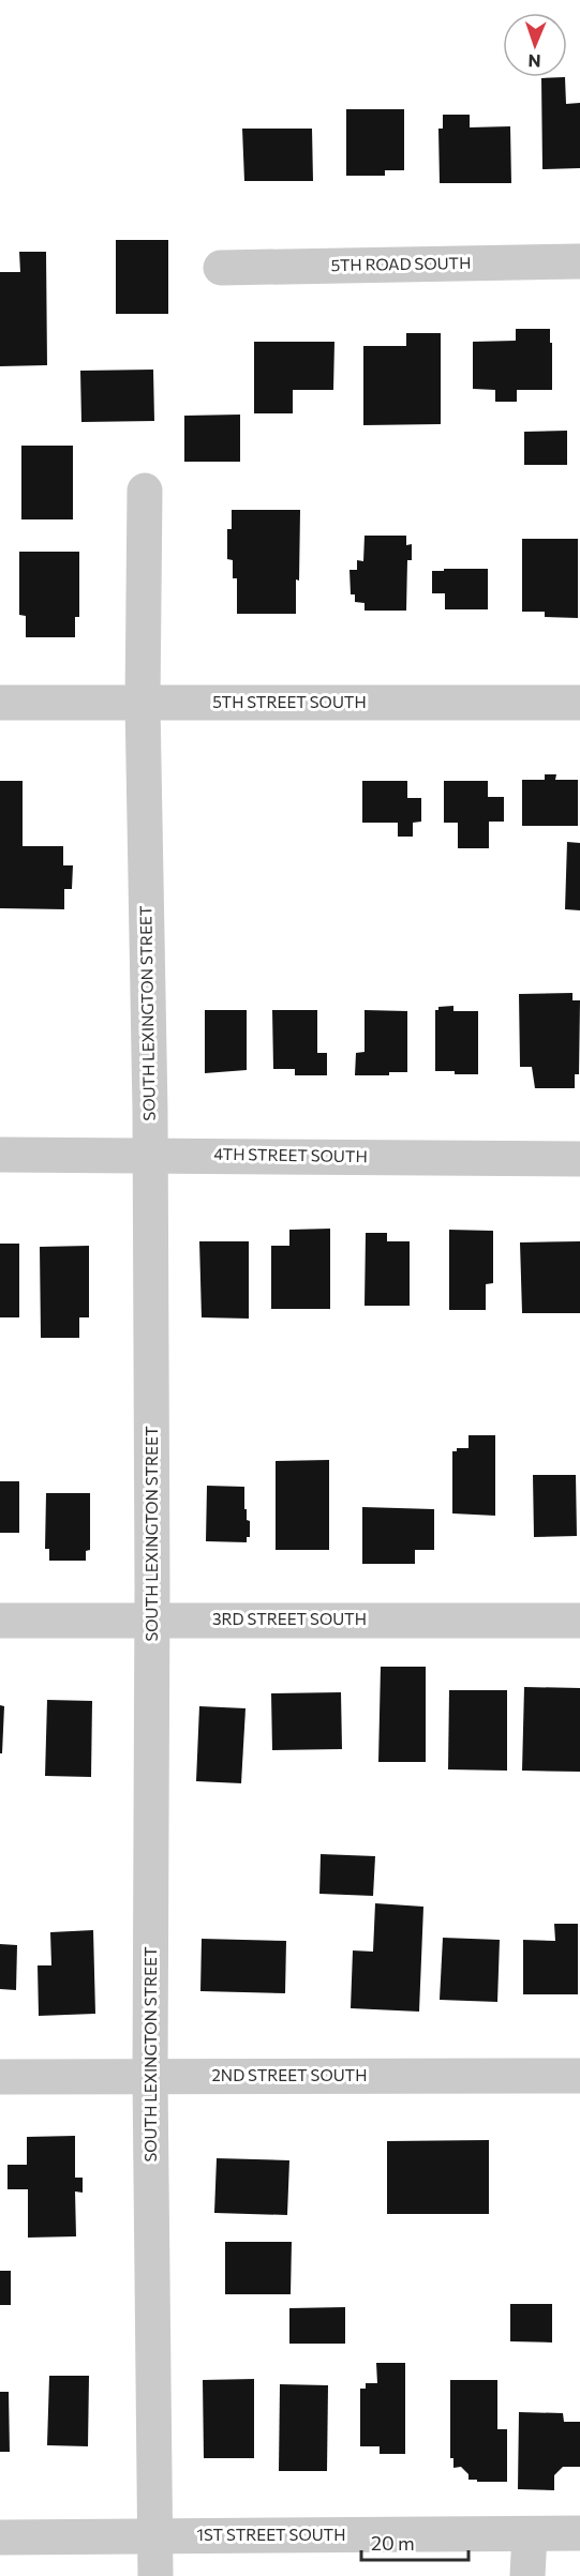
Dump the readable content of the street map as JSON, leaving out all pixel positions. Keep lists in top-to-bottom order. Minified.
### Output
{"streets":{"street":["5TH ROAD SOUTH","5TH STREET SOUTH","SOUTH LEXINGTON STREET","4TH STREET SOUTH","3RD STREET SOUTH","2ND STREET SOUTH","1ST STREET SOUTH"]},"crossings":[["5TH STREET SOUTH","SOUTH LEXINGTON STREET"],["SOUTH LEXINGTON STREET","4TH STREET SOUTH"],["SOUTH LEXINGTON STREET","3RD STREET SOUTH"],["SOUTH LEXINGTON STREET","2ND STREET SOUTH"],["SOUTH LEXINGTON STREET","1ST STREET SOUTH"]],"scale_bar":"20 m","north":"bottom"}
